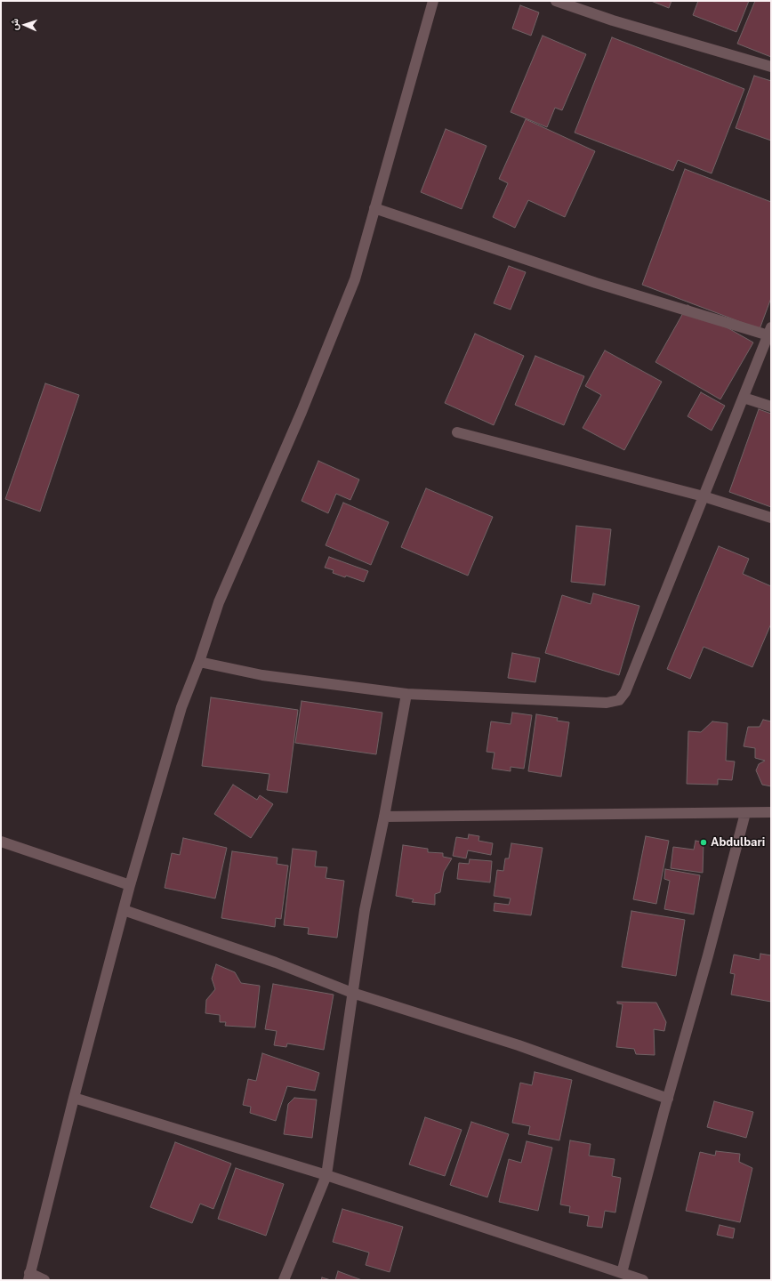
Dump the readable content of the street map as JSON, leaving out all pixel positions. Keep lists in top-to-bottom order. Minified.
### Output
{"places":["Abdulbari"],"north":"left"}
